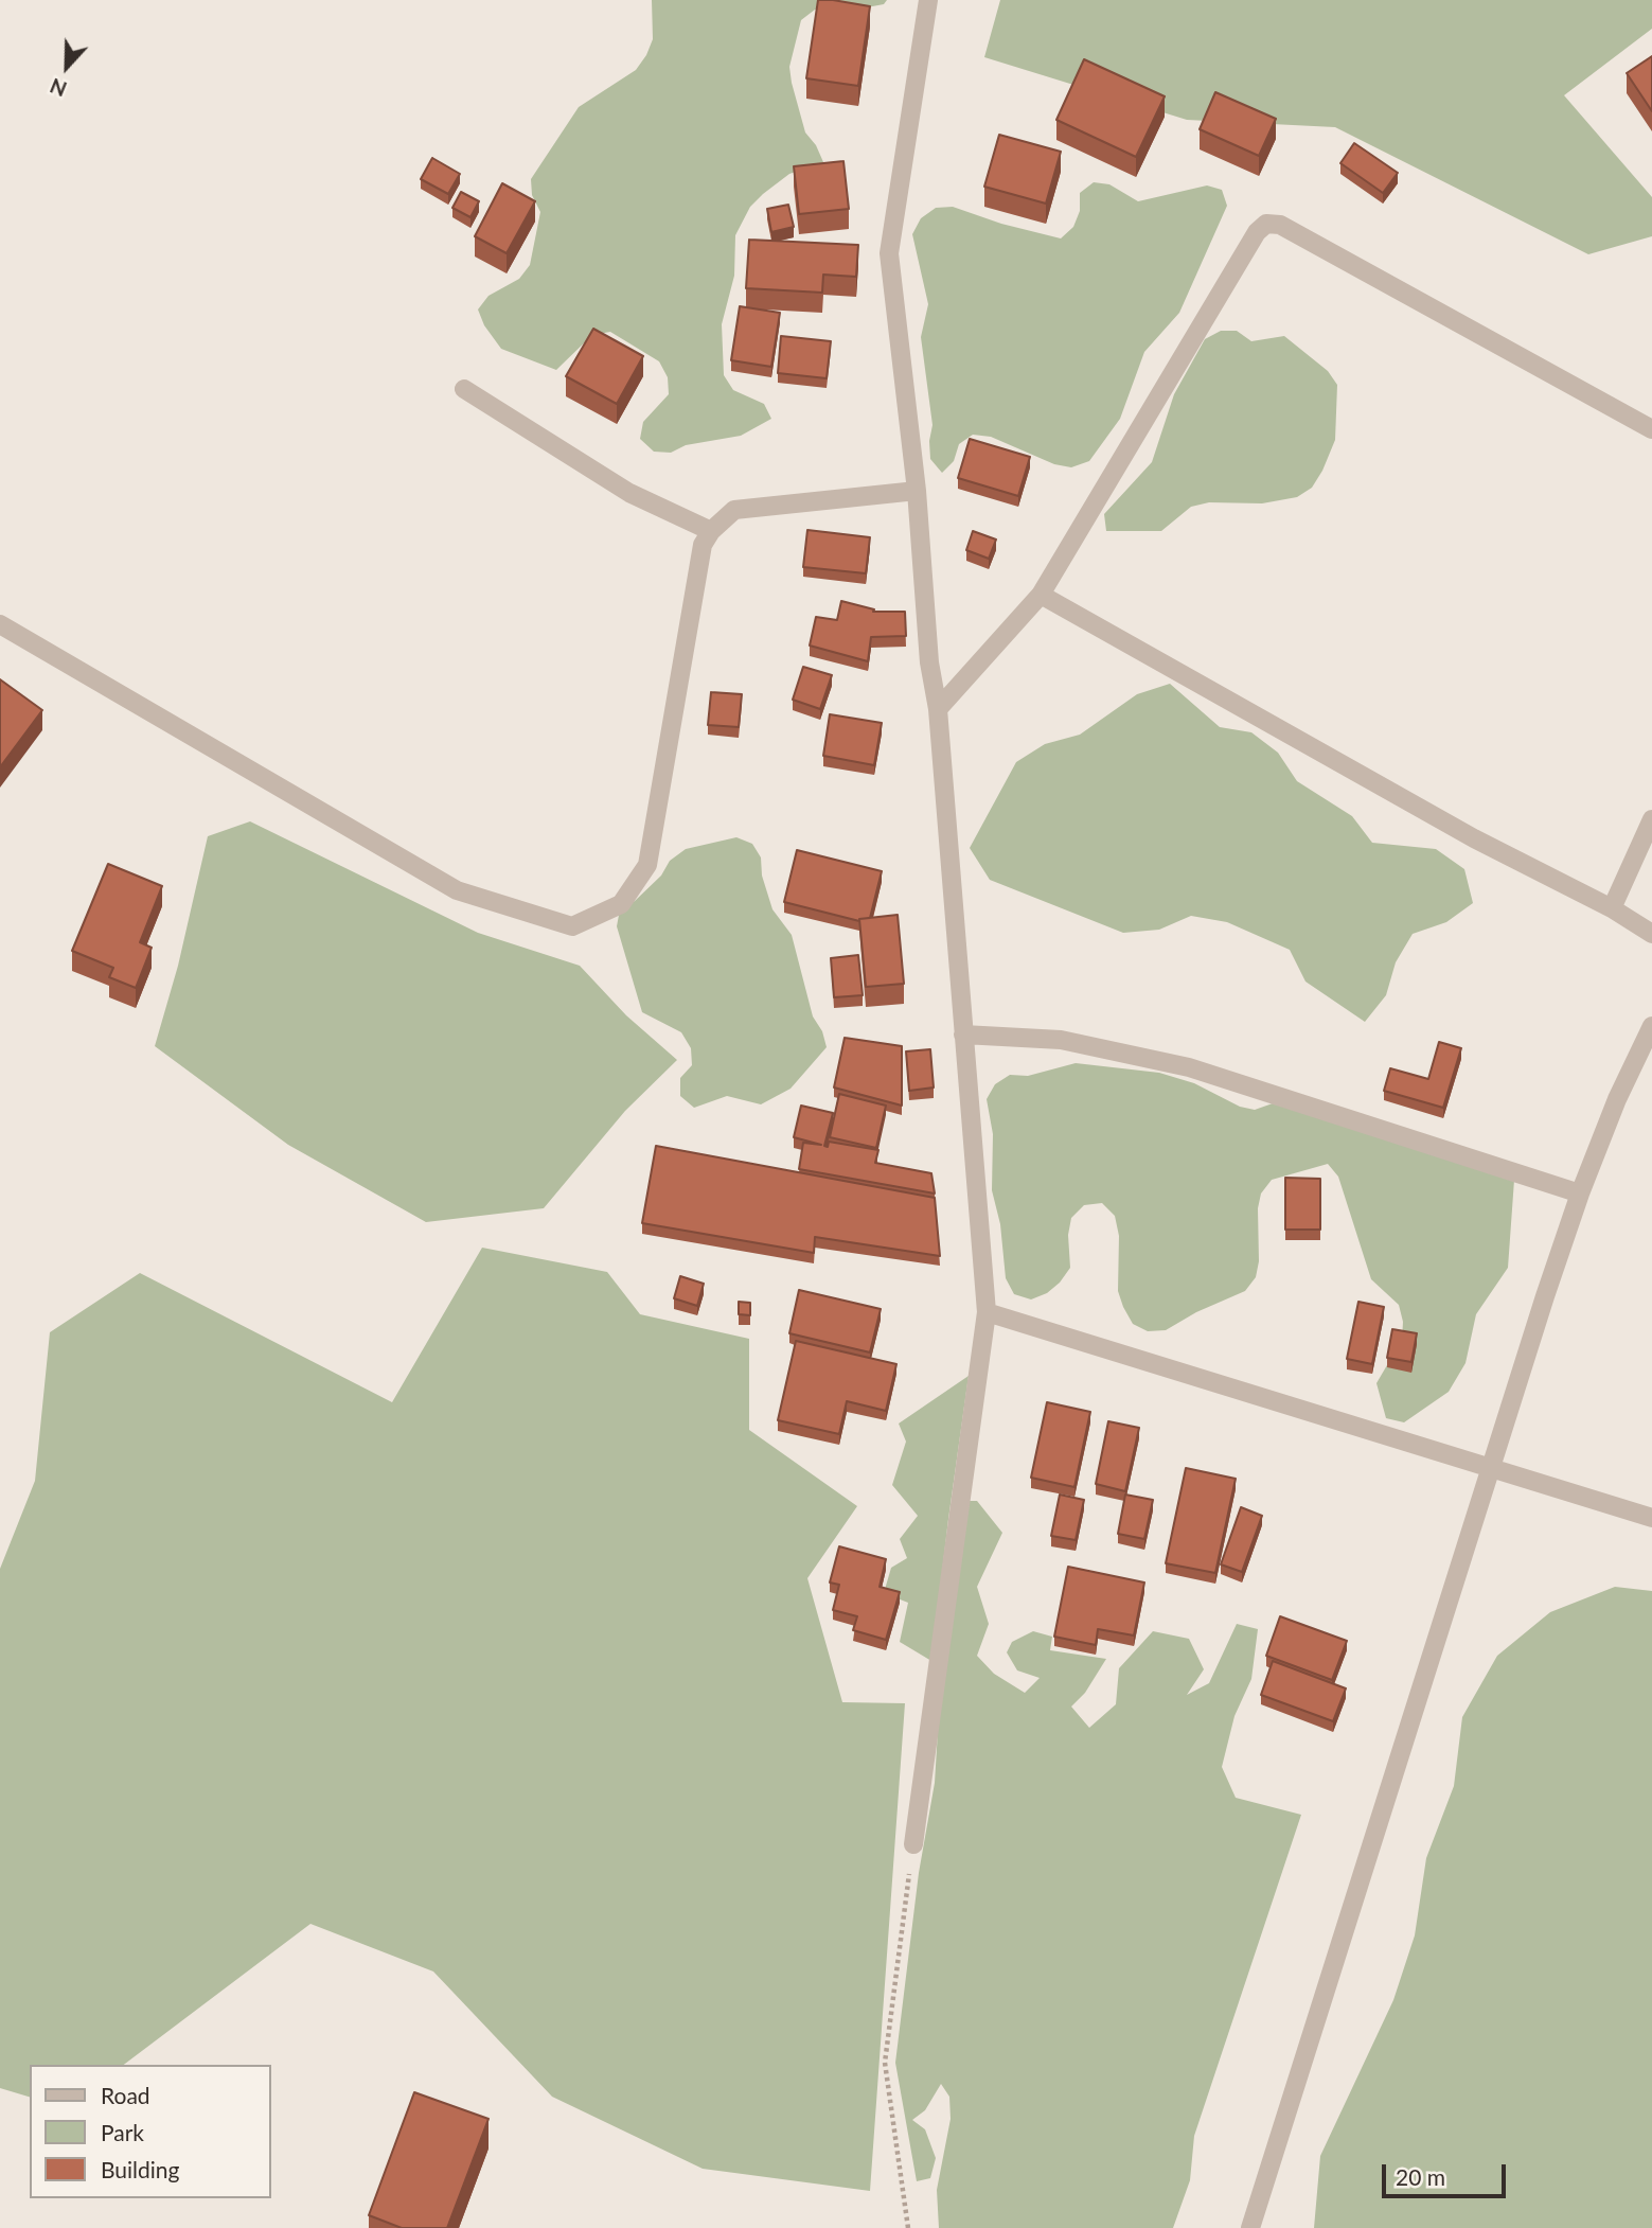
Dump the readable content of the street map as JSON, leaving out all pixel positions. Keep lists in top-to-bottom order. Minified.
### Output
{"legend":["Road","Park","Building"],"scale_bar":"20 m","north":"bottom"}
